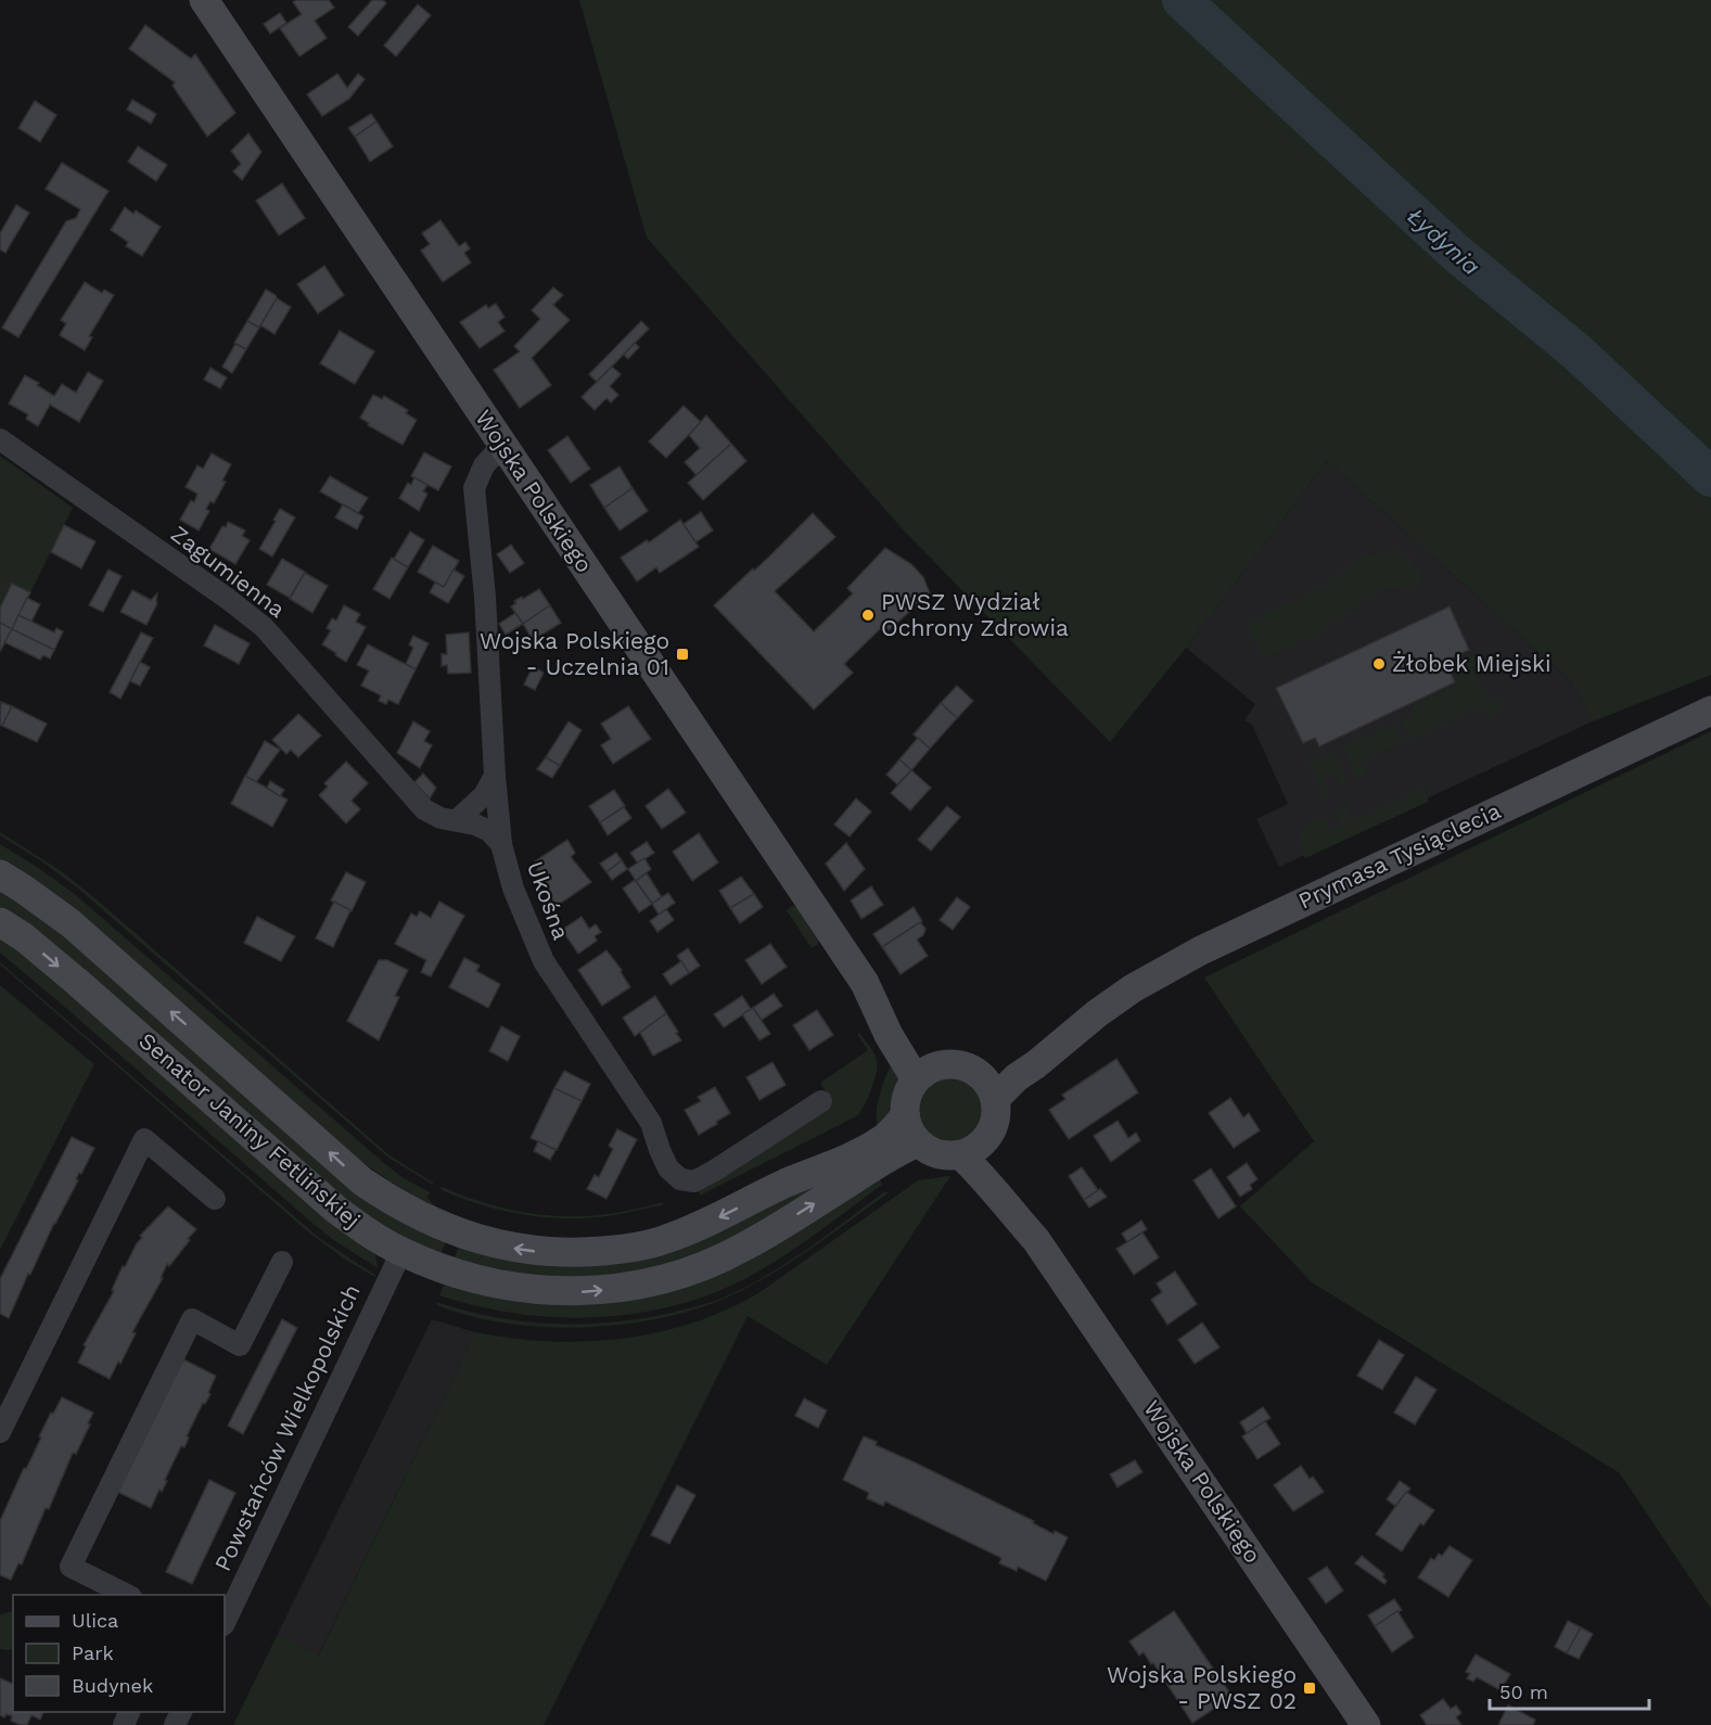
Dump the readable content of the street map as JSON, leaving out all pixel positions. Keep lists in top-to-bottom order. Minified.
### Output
{"streets":{"main road":["Wojska Polskiego","Prymasa Tysiąclecia","Senator Janiny Fetlińskiej"],"street":["Zagumienna","Ukośna","Powstańców Wielkopolskich"]},"crossings":[["Wojska Polskiego","Prymasa Tysiąclecia"],["Wojska Polskiego","Ukośna"],["Wojska Polskiego","Senator Janiny Fetlińskiej"],["Zagumienna","Ukośna"],["Prymasa Tysiąclecia","Senator Janiny Fetlińskiej"],["Senator Janiny Fetlińskiej","Powstańców Wielkopolskich"]],"water":["Łydynia"],"places":{"other":["PWSZ Wydział Ochrony Zdrowia","Żłobek Miejski"],"transit":["Wojska Polskiego - Uczelnia 01","Wojska Polskiego - PWSZ 02"]},"legend":["Ulica","Park","Budynek"],"scale_bar":"50 m"}
